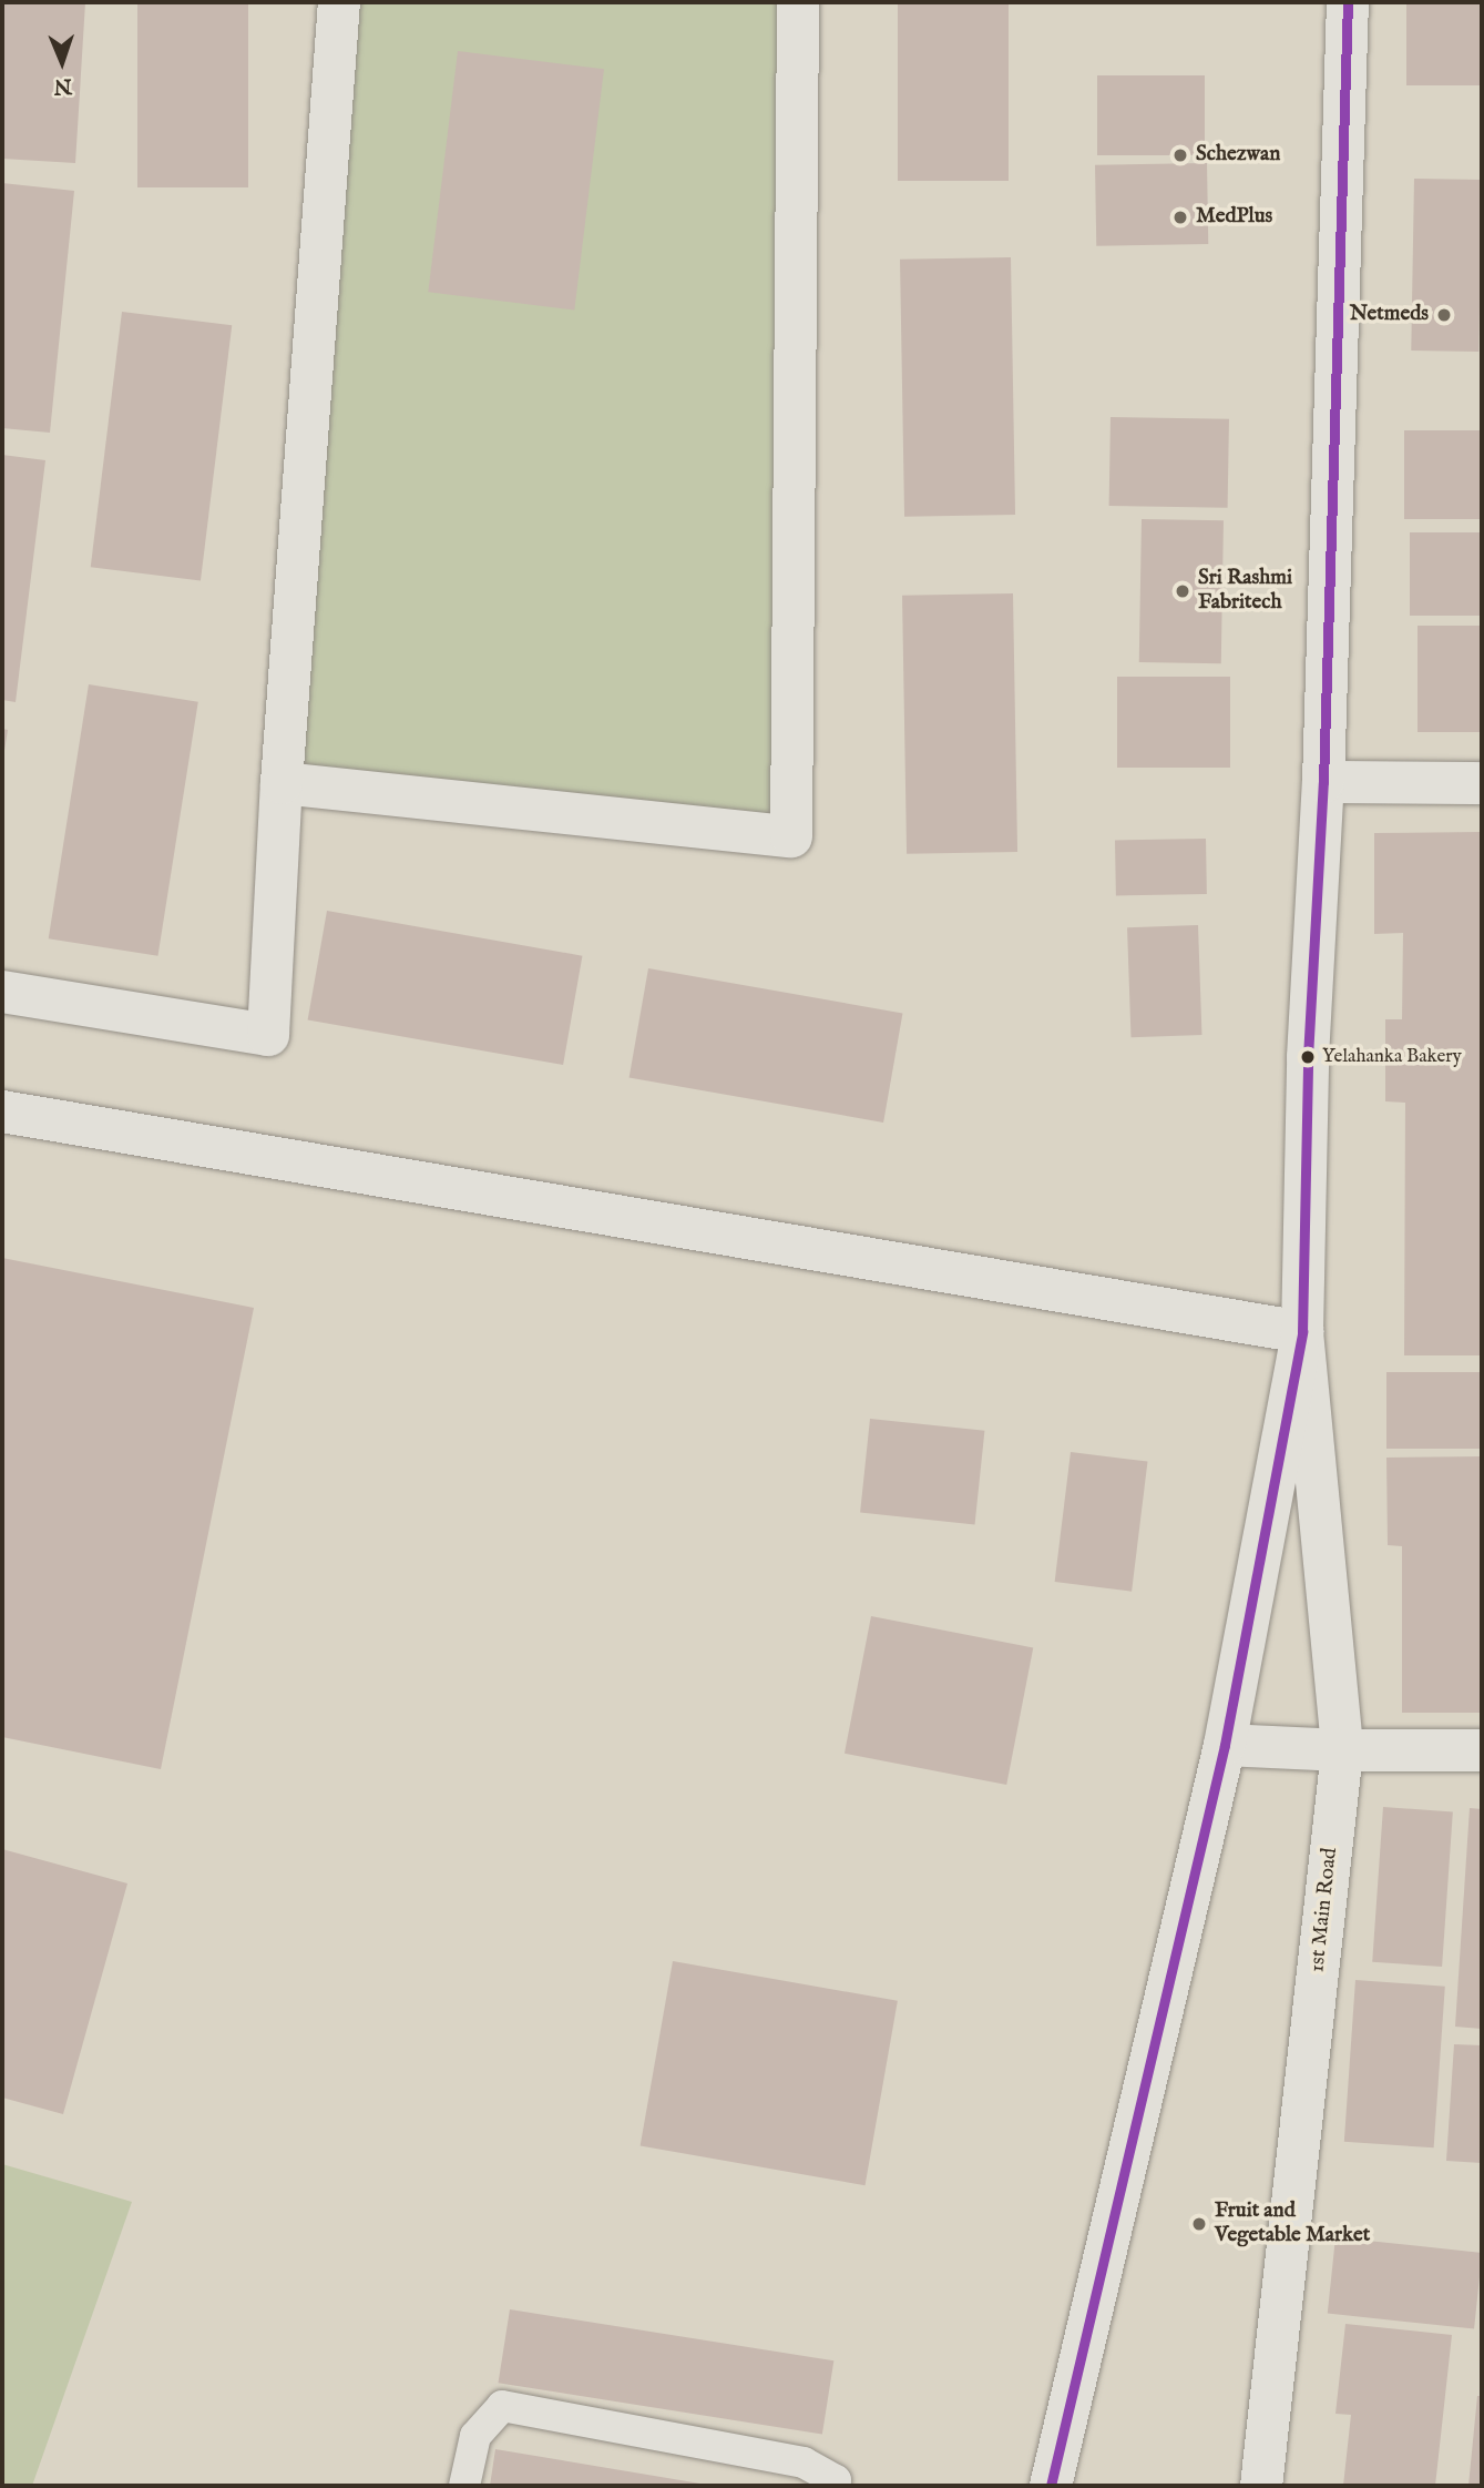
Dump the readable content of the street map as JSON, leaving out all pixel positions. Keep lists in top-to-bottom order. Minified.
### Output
{"streets":{"street":["1st Main Road"]},"places":["Schezwan","MedPlus","Netmeds","Sri Rashmi Fabritech","Yelahanka Bakery","Fruit and Vegetable Market"],"north":"bottom"}
